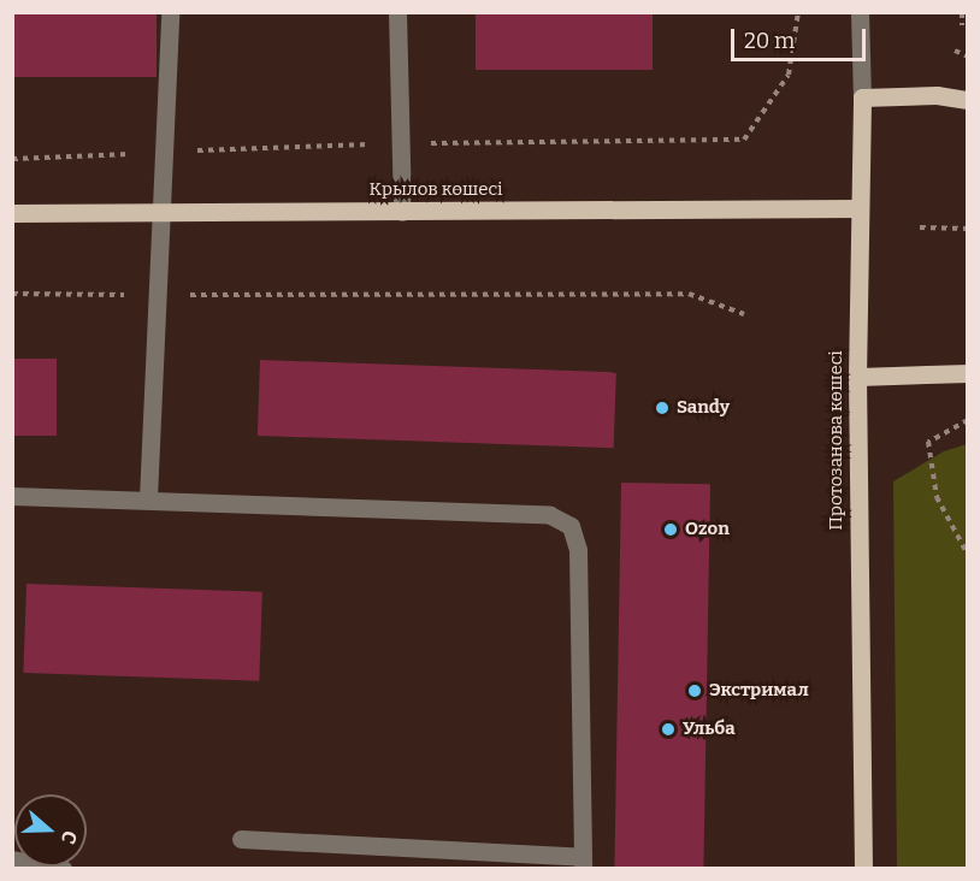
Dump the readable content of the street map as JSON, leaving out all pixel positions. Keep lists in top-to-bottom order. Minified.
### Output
{"streets":{"main road":["Крылов көшесі","Протозанова көшесі"]},"crossings":[["Крылов көшесі","Протозанова көшесі"]],"places":["Sandy","Ozon","Экстримал","Ульба"],"scale_bar":"20 m","north":"right"}
